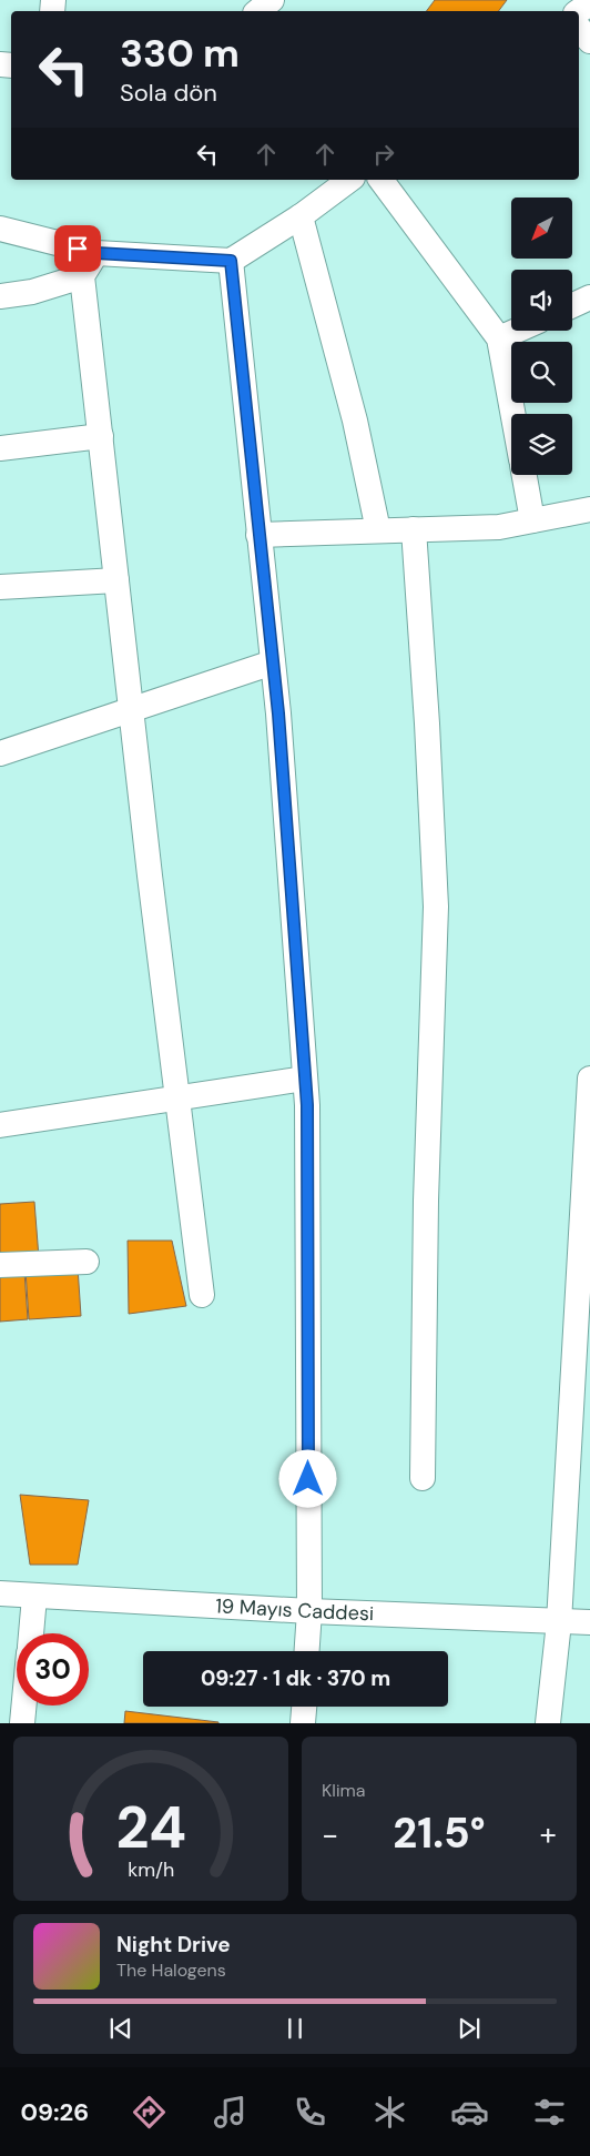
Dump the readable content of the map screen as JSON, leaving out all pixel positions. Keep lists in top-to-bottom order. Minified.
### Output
{"streets":{"street":["19 Mayıs Caddesi"]},"north":"bottom left","page":{"turn":["330 m","Sola dön"],"limit":"30","trip":"09:27 · 1 dk · 370 m","tile":"Klima","heat":["−","21.5°","+"],"song":["Night Drive","The Halogens"],"tabs":"09:26","gauge":["24","km/h"]}}
